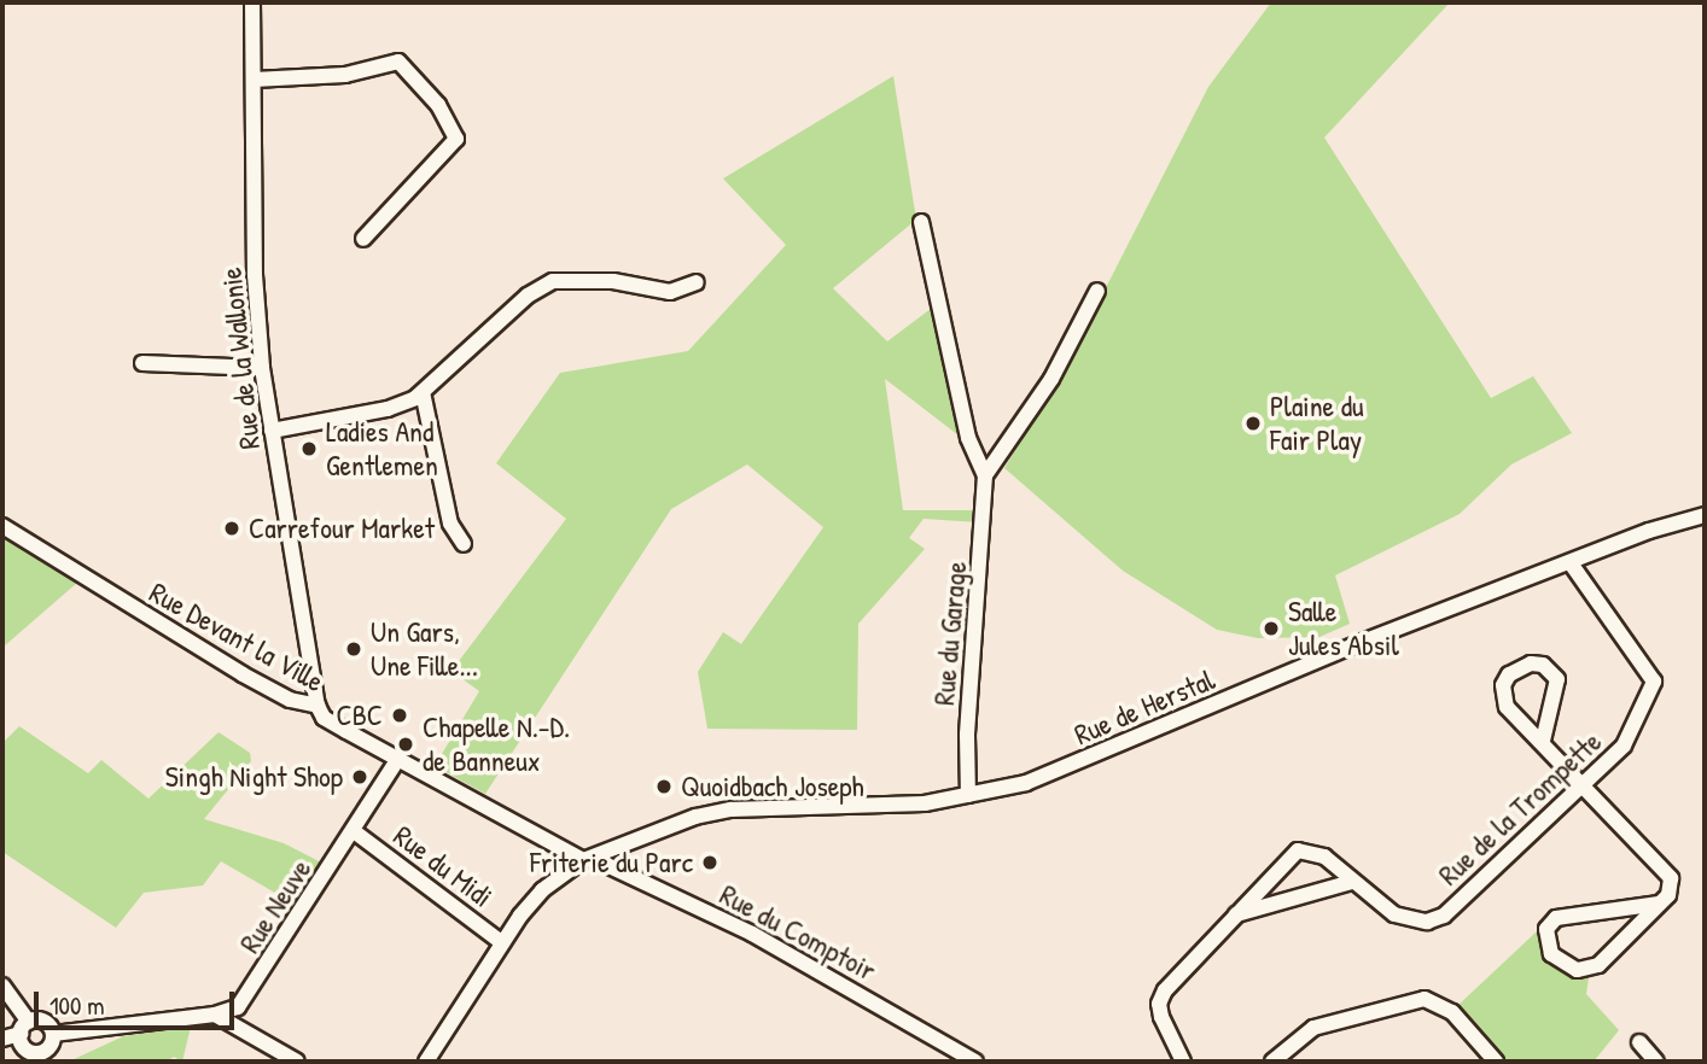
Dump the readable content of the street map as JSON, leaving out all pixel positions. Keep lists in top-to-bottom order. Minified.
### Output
{"streets":{"street":["Rue de la Wallonie","Rue du Garage","Rue Devant la Ville","Rue de Herstal","Rue de la Trompette","Rue du Midi","Rue Neuve","Rue du Comptoir"]},"crossings":[["Rue de la Wallonie","Rue Devant la Ville"],["Rue du Garage","Rue de Herstal"],["Rue Devant la Ville","Rue de Herstal"],["Rue Devant la Ville","Rue Neuve"],["Rue Devant la Ville","Rue du Comptoir"],["Rue de Herstal","Rue de la Trompette"],["Rue de Herstal","Rue du Midi"],["Rue de Herstal","Rue du Comptoir"],["Rue du Midi","Rue Neuve"]],"places":["Plaine du Fair Play","Ladies And Gentlemen","Carrefour Market","Salle Jules Absil","Un Gars, Une Fille...","CBC","Chapelle N.-D. de Banneux","Singh Night Shop","Quoidbach Joseph","Friterie du Parc"],"scale_bar":"100 m"}
